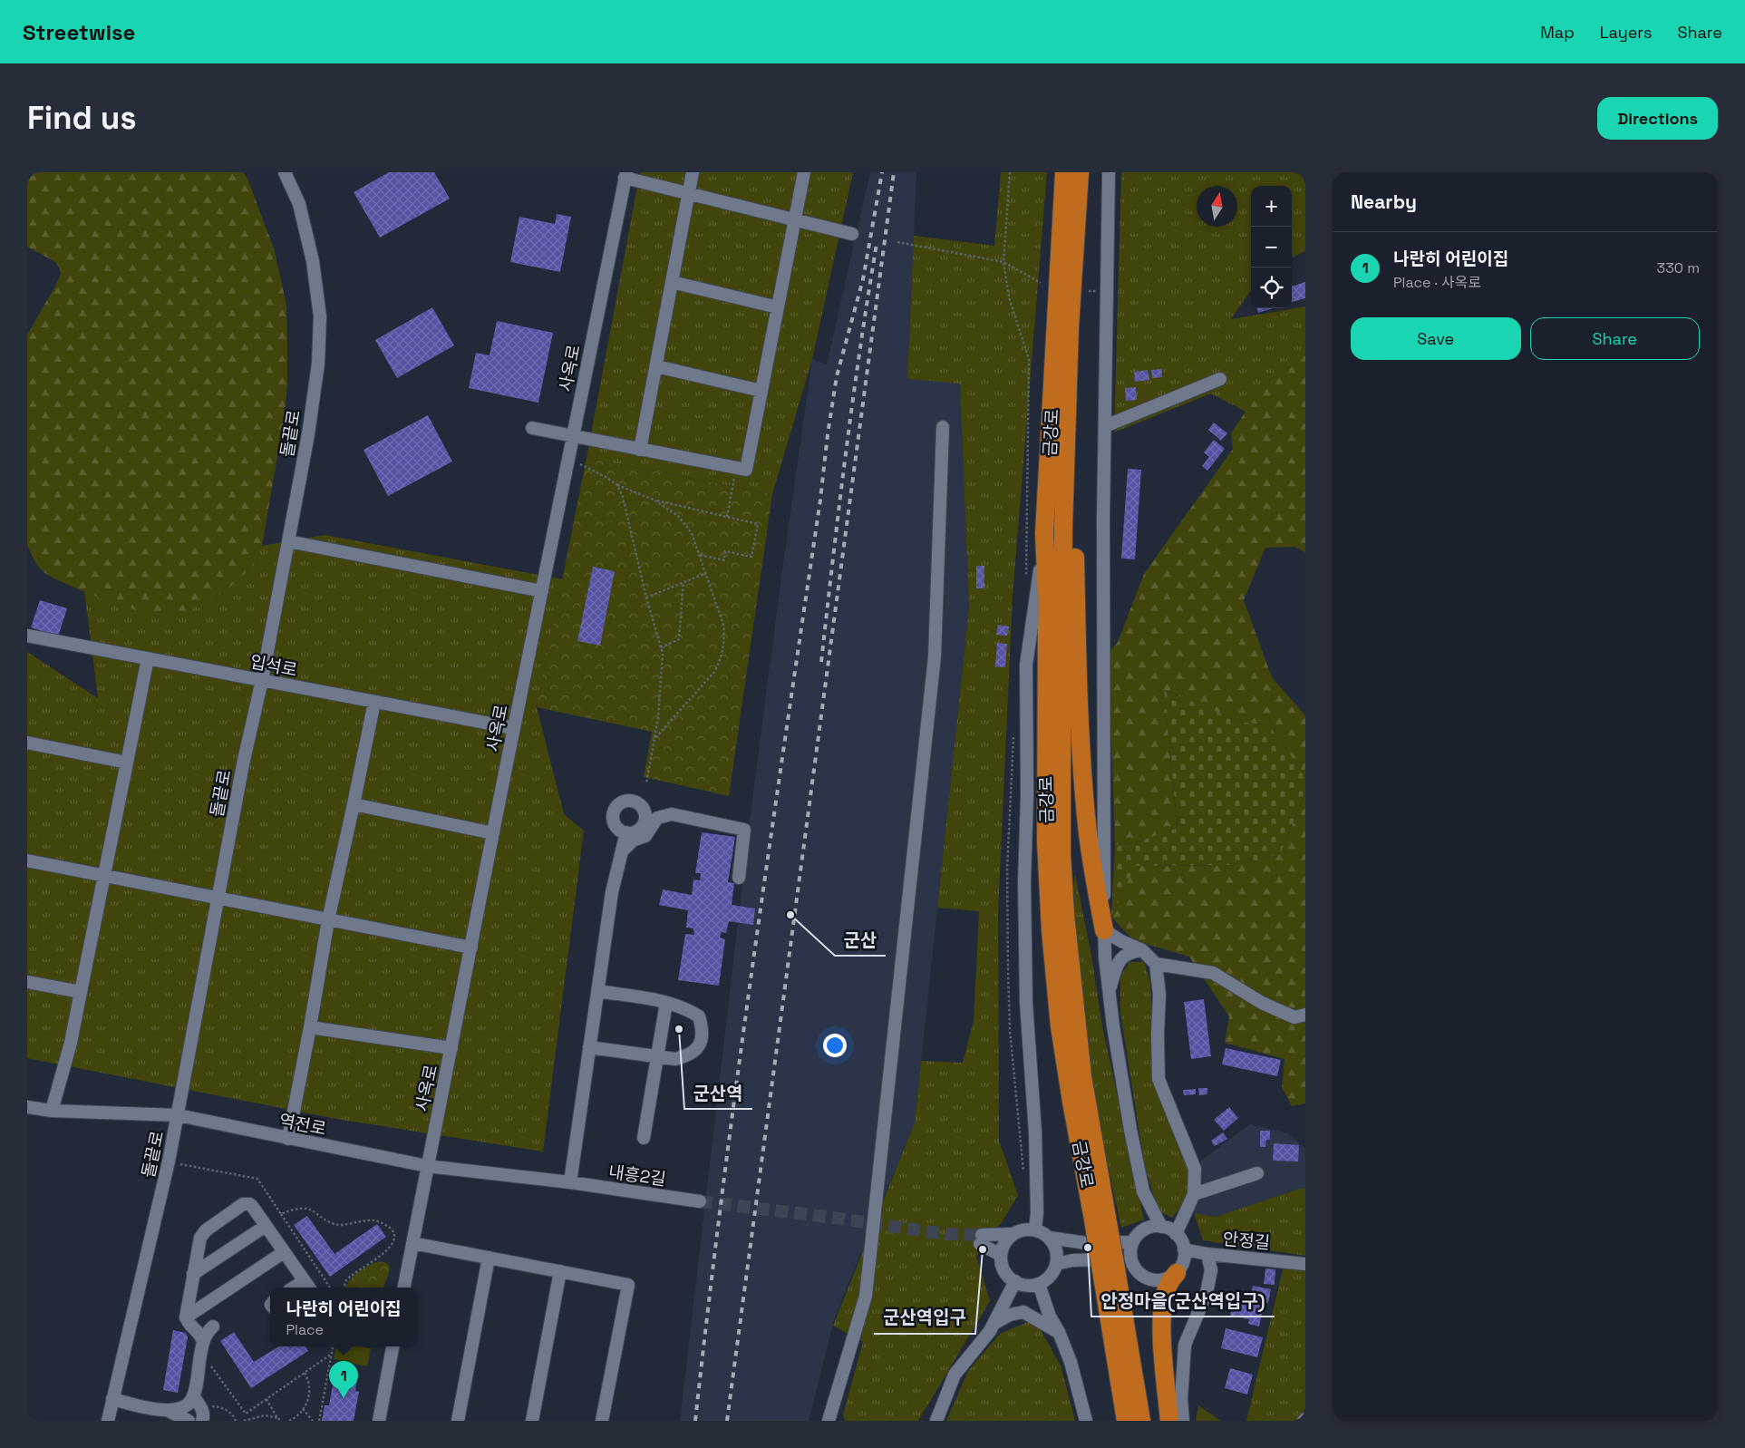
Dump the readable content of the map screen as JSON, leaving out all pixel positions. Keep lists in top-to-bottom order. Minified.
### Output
{"streets":{"highway":["금강로"],"street":["사옥로","돌끝로","입석로","역전로","내흥2길","안정길"]},"crossings":[["사옥로","입석로"],["사옥로","역전로"],["돌끝로","입석로"],["돌끝로","역전로"],["역전로","내흥2길"]],"places":["군산","군산역","안정마을(군산역입구)","군산역입구"],"north":"top","page":{"header":"Streetwise","nav":["Map","Layers","Share"],"buttons":["Directions",["Save","Share"]],"title":"Find us","heading":"Nearby","map_buttons":["+","−"],"list":[{"mark":"1","name":"나란히 어린이집","note":"Place · 사옥로","value":"330 m"}],"popup":["나란히 어린이집","Place"],"pins":"1"}}
